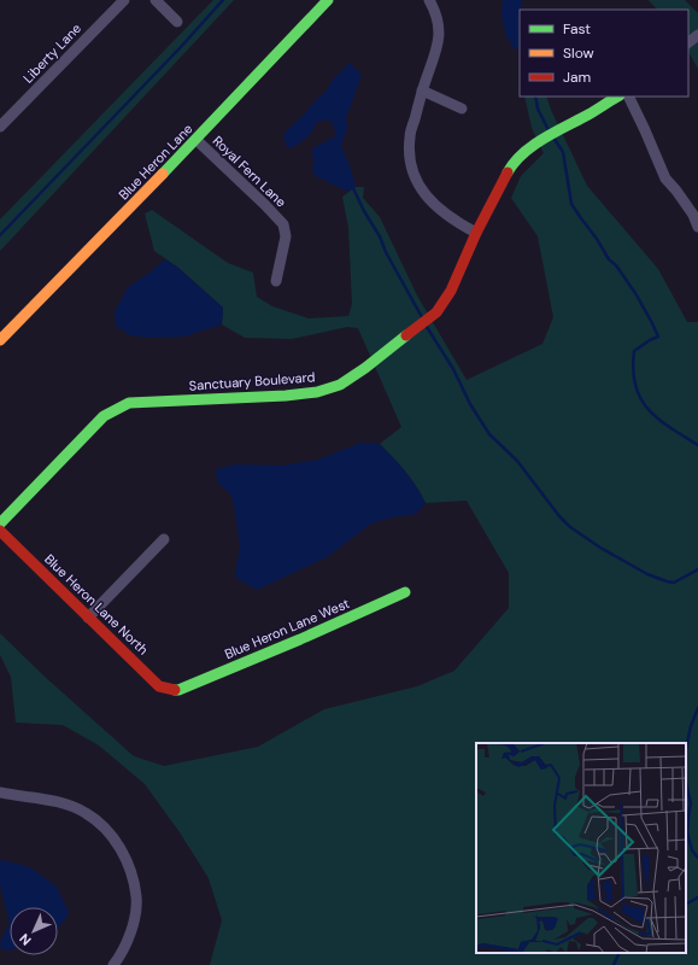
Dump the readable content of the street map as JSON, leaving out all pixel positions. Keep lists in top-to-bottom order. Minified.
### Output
{"streets":{"street":["Liberty Lane","Blue Heron Lane","Royal Fern Lane","Sanctuary Boulevard","Blue Heron Lane North","Blue Heron Lane West"]},"crossings":[["Blue Heron Lane","Royal Fern Lane"],["Blue Heron Lane North","Blue Heron Lane West"]],"legend":["Fast","Slow","Jam"],"north":"bottom left"}
